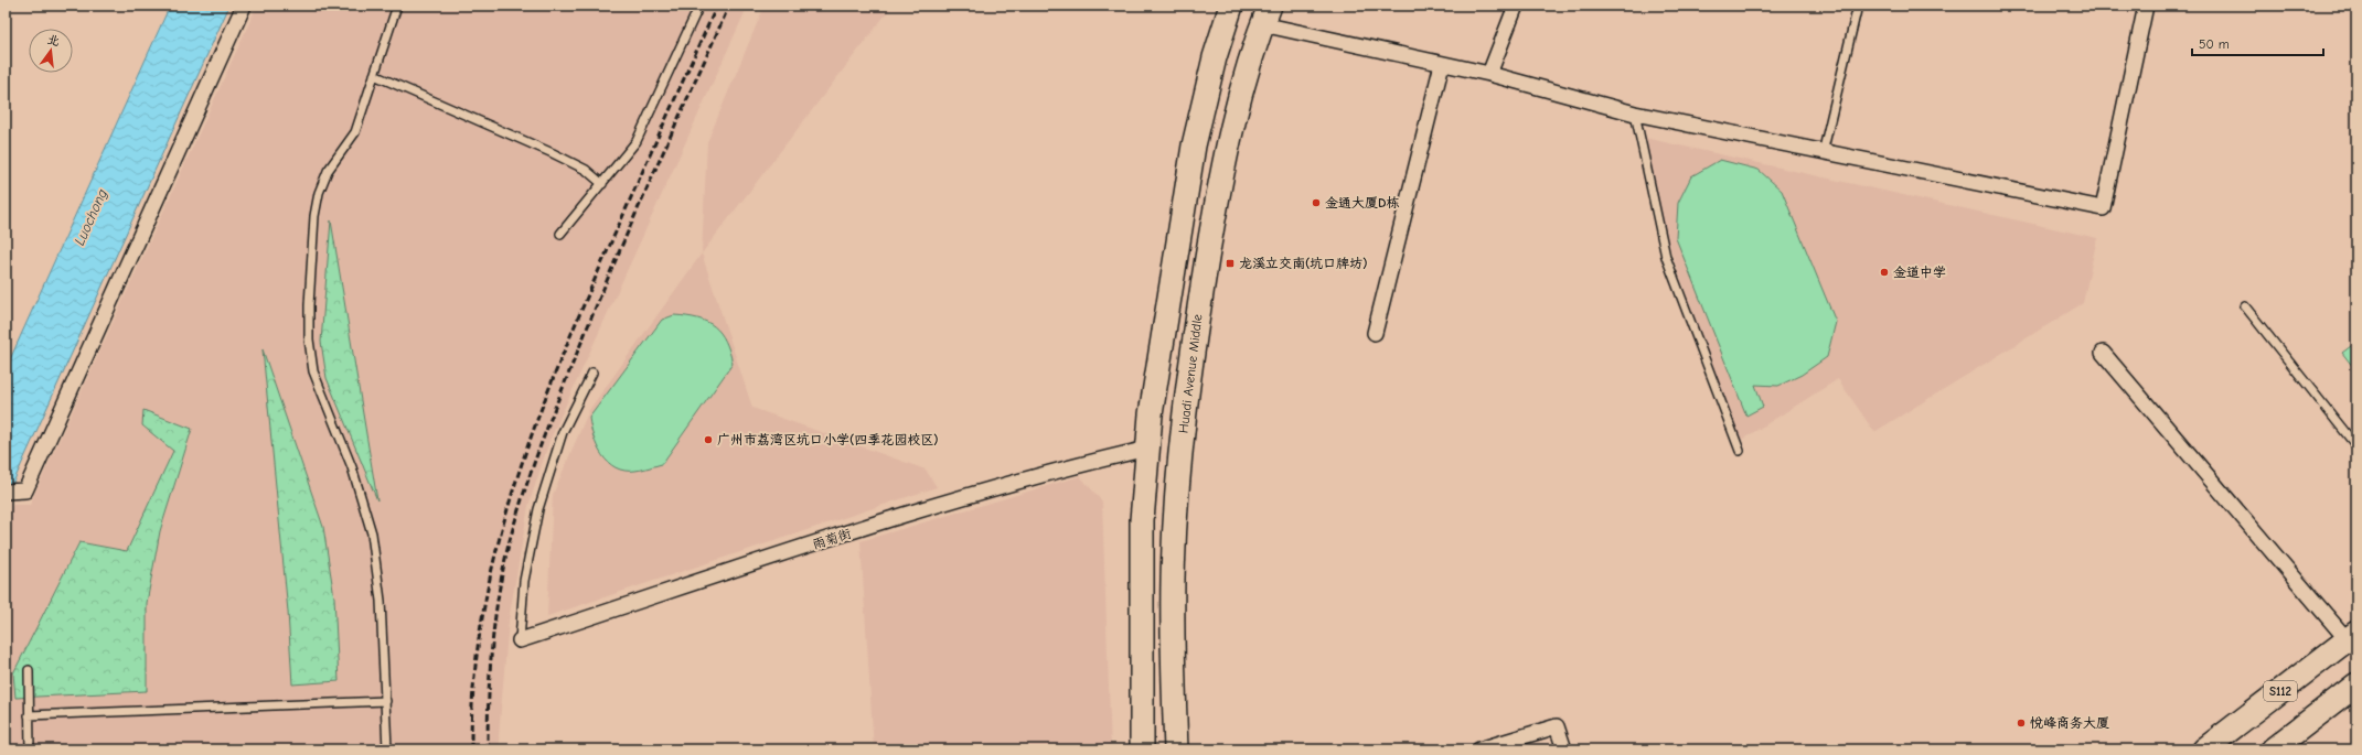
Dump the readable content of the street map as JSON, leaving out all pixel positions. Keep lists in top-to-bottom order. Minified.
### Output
{"streets":{"main road":["Huadi Avenue Middle","S112"],"street":["雨菊街"]},"water":["Luochong"],"places":{"other":["金通大厦D栋","金道中学","广州市荔湾区坑口小学(四季花园校区)","悦峰商务大厦"],"transit":["龙溪立交南(坑口牌坊)"]},"scale_bar":"50 m","north":"top"}
